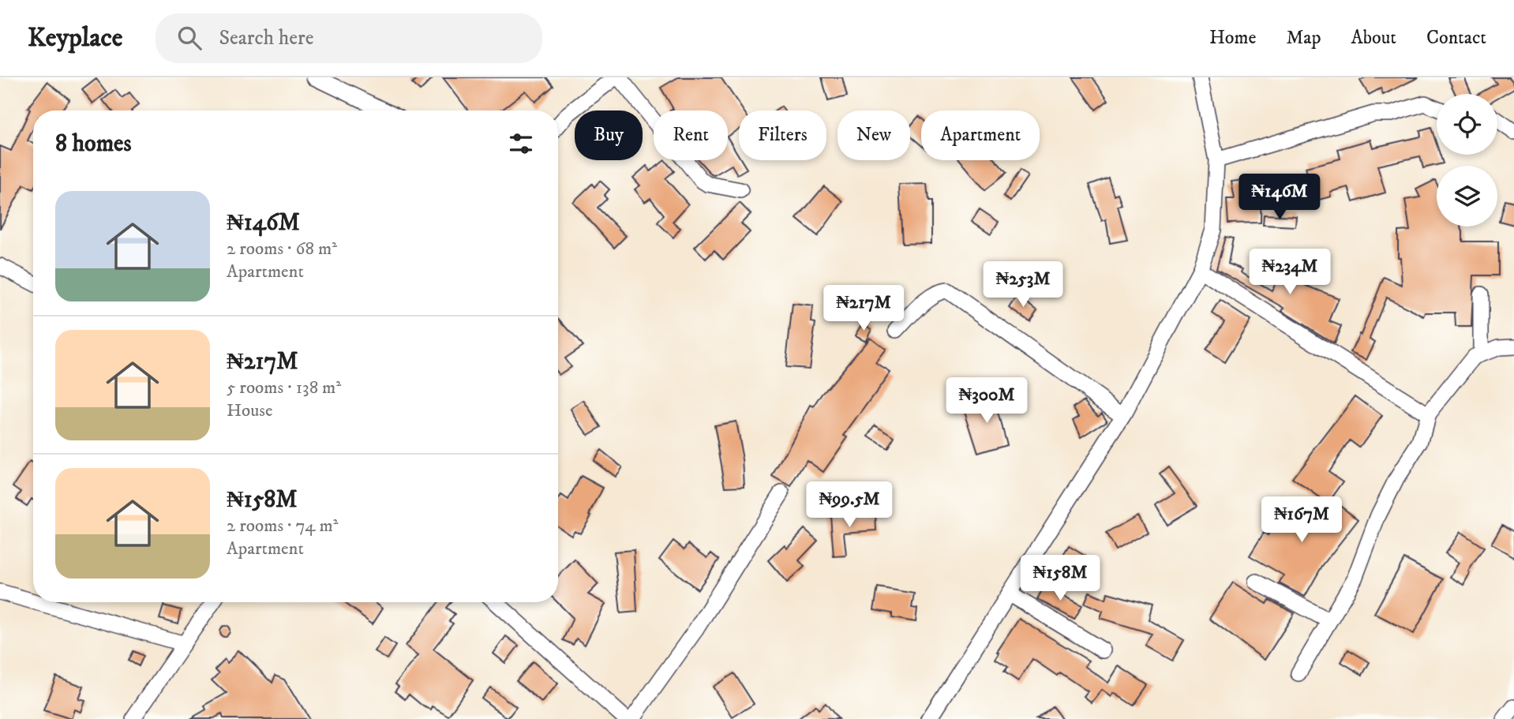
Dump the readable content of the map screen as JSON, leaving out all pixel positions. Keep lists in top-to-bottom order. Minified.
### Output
{"page":{"header":"Keyplace","search":"Search here","nav":["Home","Map","About","Contact"],"chip":["Buy","Rent","Filters","New","Apartment"],"heading":"8 homes","price":["₦146M","₦234M","₦253M","₦217M","₦300M","₦99.5M","₦167M","₦158M"],"list":[{"name":"₦146M","note":"2 rooms · 68 m² · Apartment"},{"name":"₦217M","note":"5 rooms · 138 m² · House"},{"name":"₦158M","note":"2 rooms · 74 m² · Apartment"}]}}
